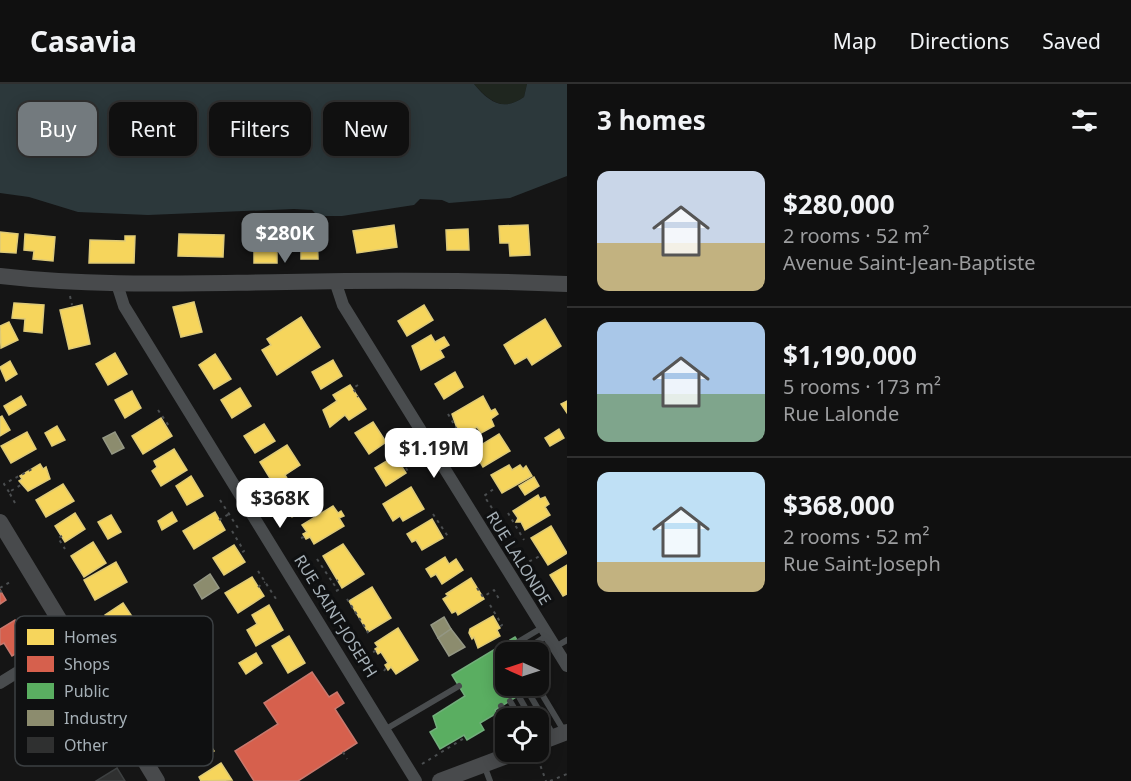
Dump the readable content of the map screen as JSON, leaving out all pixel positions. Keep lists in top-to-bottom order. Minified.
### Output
{"streets":{"street":["RUE LALONDE","RUE SAINT-JOSEPH"]},"legend":["Homes","Shops","Public","Industry","Other"],"north":"left","page":{"header":"Casavia","nav":["Map","Directions","Saved"],"heading":"3 homes","chip":["Buy","Rent","Filters","New"],"list":[{"name":"$280,000","note":"2 rooms · 52 m² · Avenue Saint-Jean-Baptiste"},{"name":"$1,190,000","note":"5 rooms · 173 m² · Rue Lalonde"},{"name":"$368,000","note":"2 rooms · 52 m² · Rue Saint-Joseph"}],"price":["$280K","$1.19M","$368K"]}}
